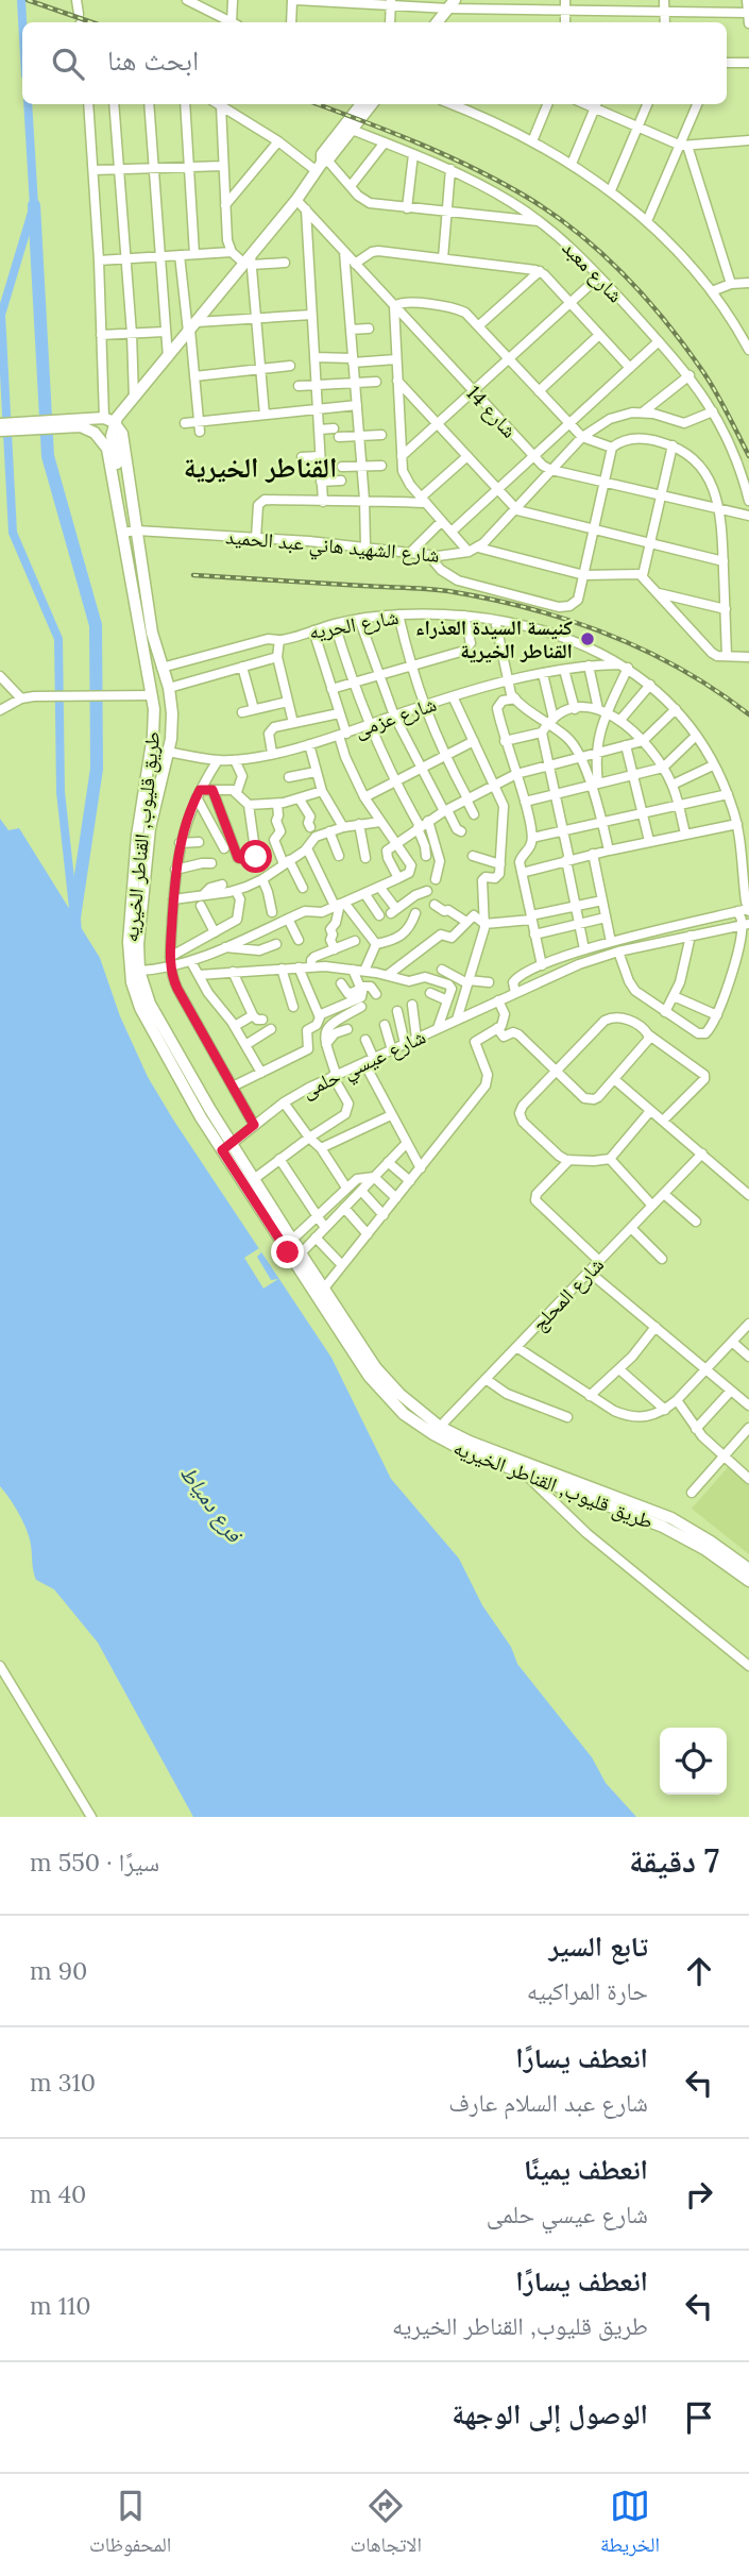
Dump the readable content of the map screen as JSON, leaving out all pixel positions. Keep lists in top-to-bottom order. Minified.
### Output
{"streets":{"main road":["طريق قليوب, القناطر الخيريه"],"street":["شارع معبد","شارع 14","شارع الشهيد هاني عبد الحميد","شارع الحريه","شارع عزمى","شارع عيسي حلمى","شارع المحلج"]},"crossings":[["شارع الشهيد هاني عبد الحميد","طريق قليوب, القناطر الخيريه"],["شارع الحريه","شارع عزمى"],["شارع الحريه","طريق قليوب, القناطر الخيريه"],["شارع الحريه","شارع عيسي حلمى"],["شارع عزمى","طريق قليوب, القناطر الخيريه"],["طريق قليوب, القناطر الخيريه","شارع عيسي حلمى"],["طريق قليوب, القناطر الخيريه","شارع المحلج"]],"districts":["القناطر الخيرية"],"water":["فرع دمياط"],"places":["كنيسة السيدة العذراء القناطر الخيرية"],"page":{"search":"ابحث هنا","heading":["7 دقيقة","سيرًا · 550 m"],"list":[["تابع السير","حارة المراكبيه","90 m"],["انعطف يسارًا","شارع عبد السلام عارف","310 m"],["انعطف يمينًا","شارع عيسي حلمى","40 m"],["انعطف يسارًا","طريق قليوب, القناطر الخيريه","110 m"],"الوصول إلى الوجهة"],"nav":["الخريطة","الاتجاهات","المحفوظات"]}}
